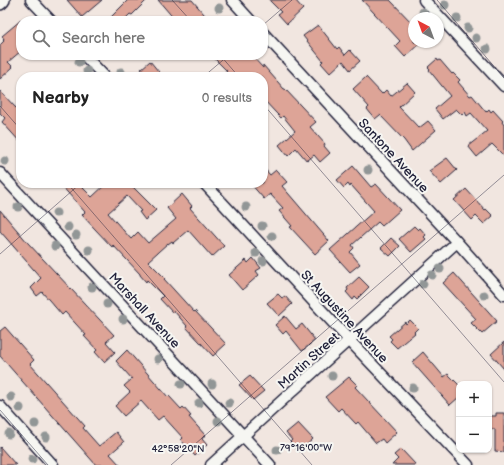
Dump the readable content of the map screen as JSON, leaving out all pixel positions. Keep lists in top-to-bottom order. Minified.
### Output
{"streets":{"street":["Santone Avenue","Marshall Avenue","St Augustine Avenue","Martin Street"]},"crossings":[["Santone Avenue","Martin Street"],["Marshall Avenue","Martin Street"],["St Augustine Avenue","Martin Street"]],"north":"top left","page":{"search":"Search here","heading":["Nearby","0 results"],"map_buttons":["+","−"]},"coordinates":["79°16'00\"W","42°58'20\"N"]}
